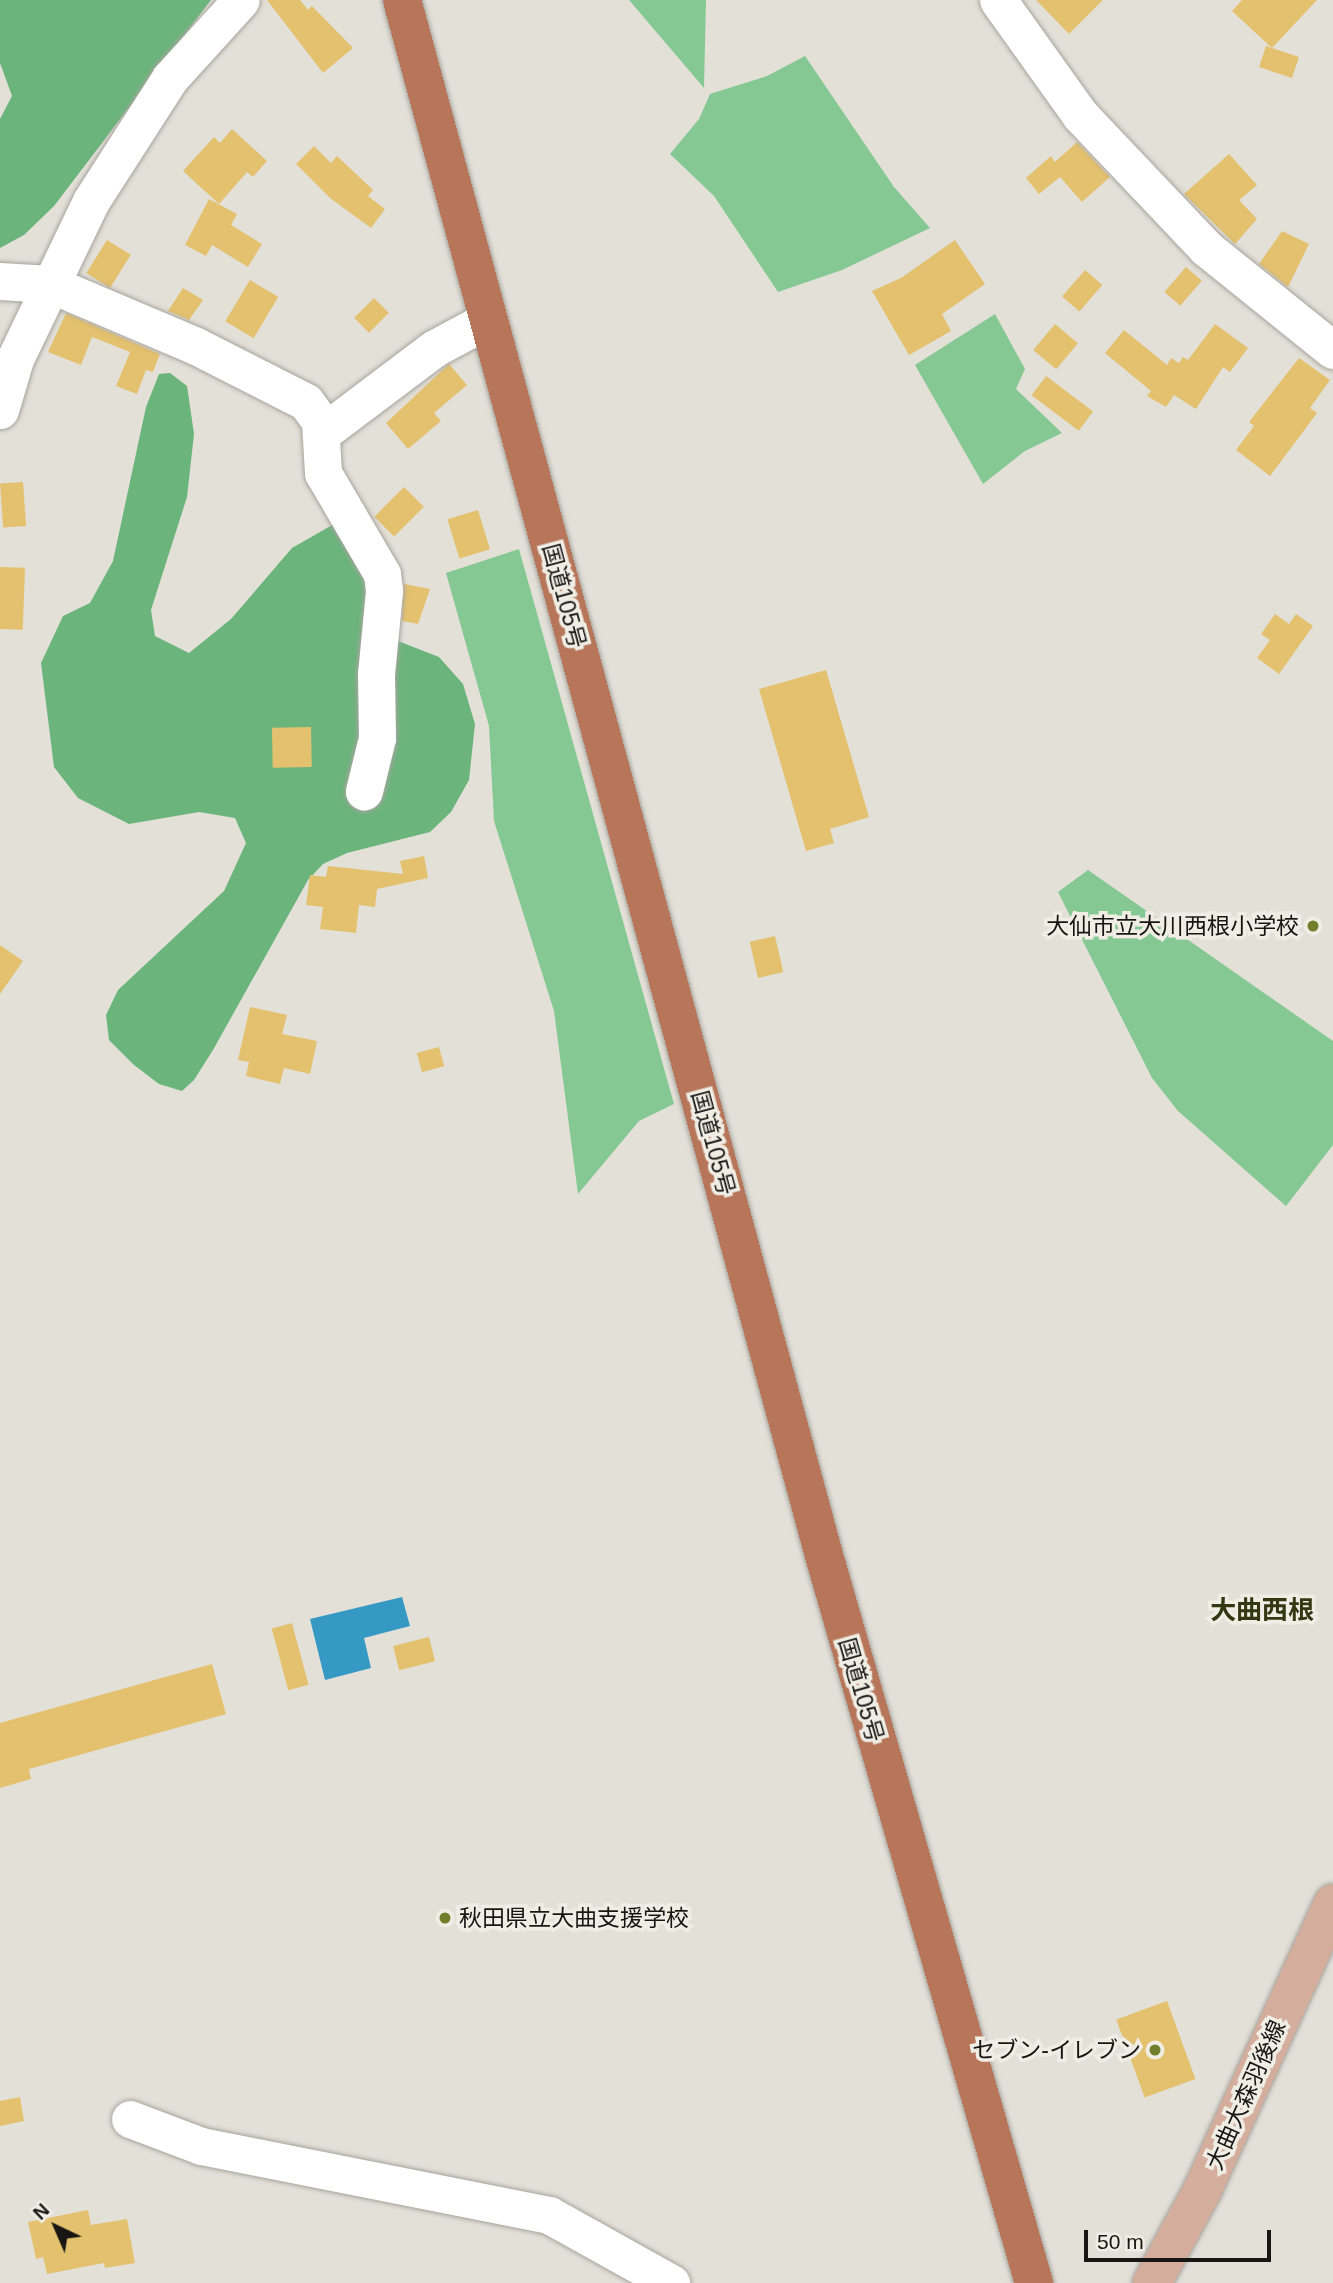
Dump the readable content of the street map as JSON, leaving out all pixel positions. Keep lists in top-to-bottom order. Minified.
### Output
{"streets":{"highway":["国道105号"],"main road":["大曲大森羽後線"]},"districts":["大曲西根"],"places":["大仙市立大川西根小学校","秋田県立大曲支援学校","セブン-イレブン"],"scale_bar":"50 m","north":"top left"}
